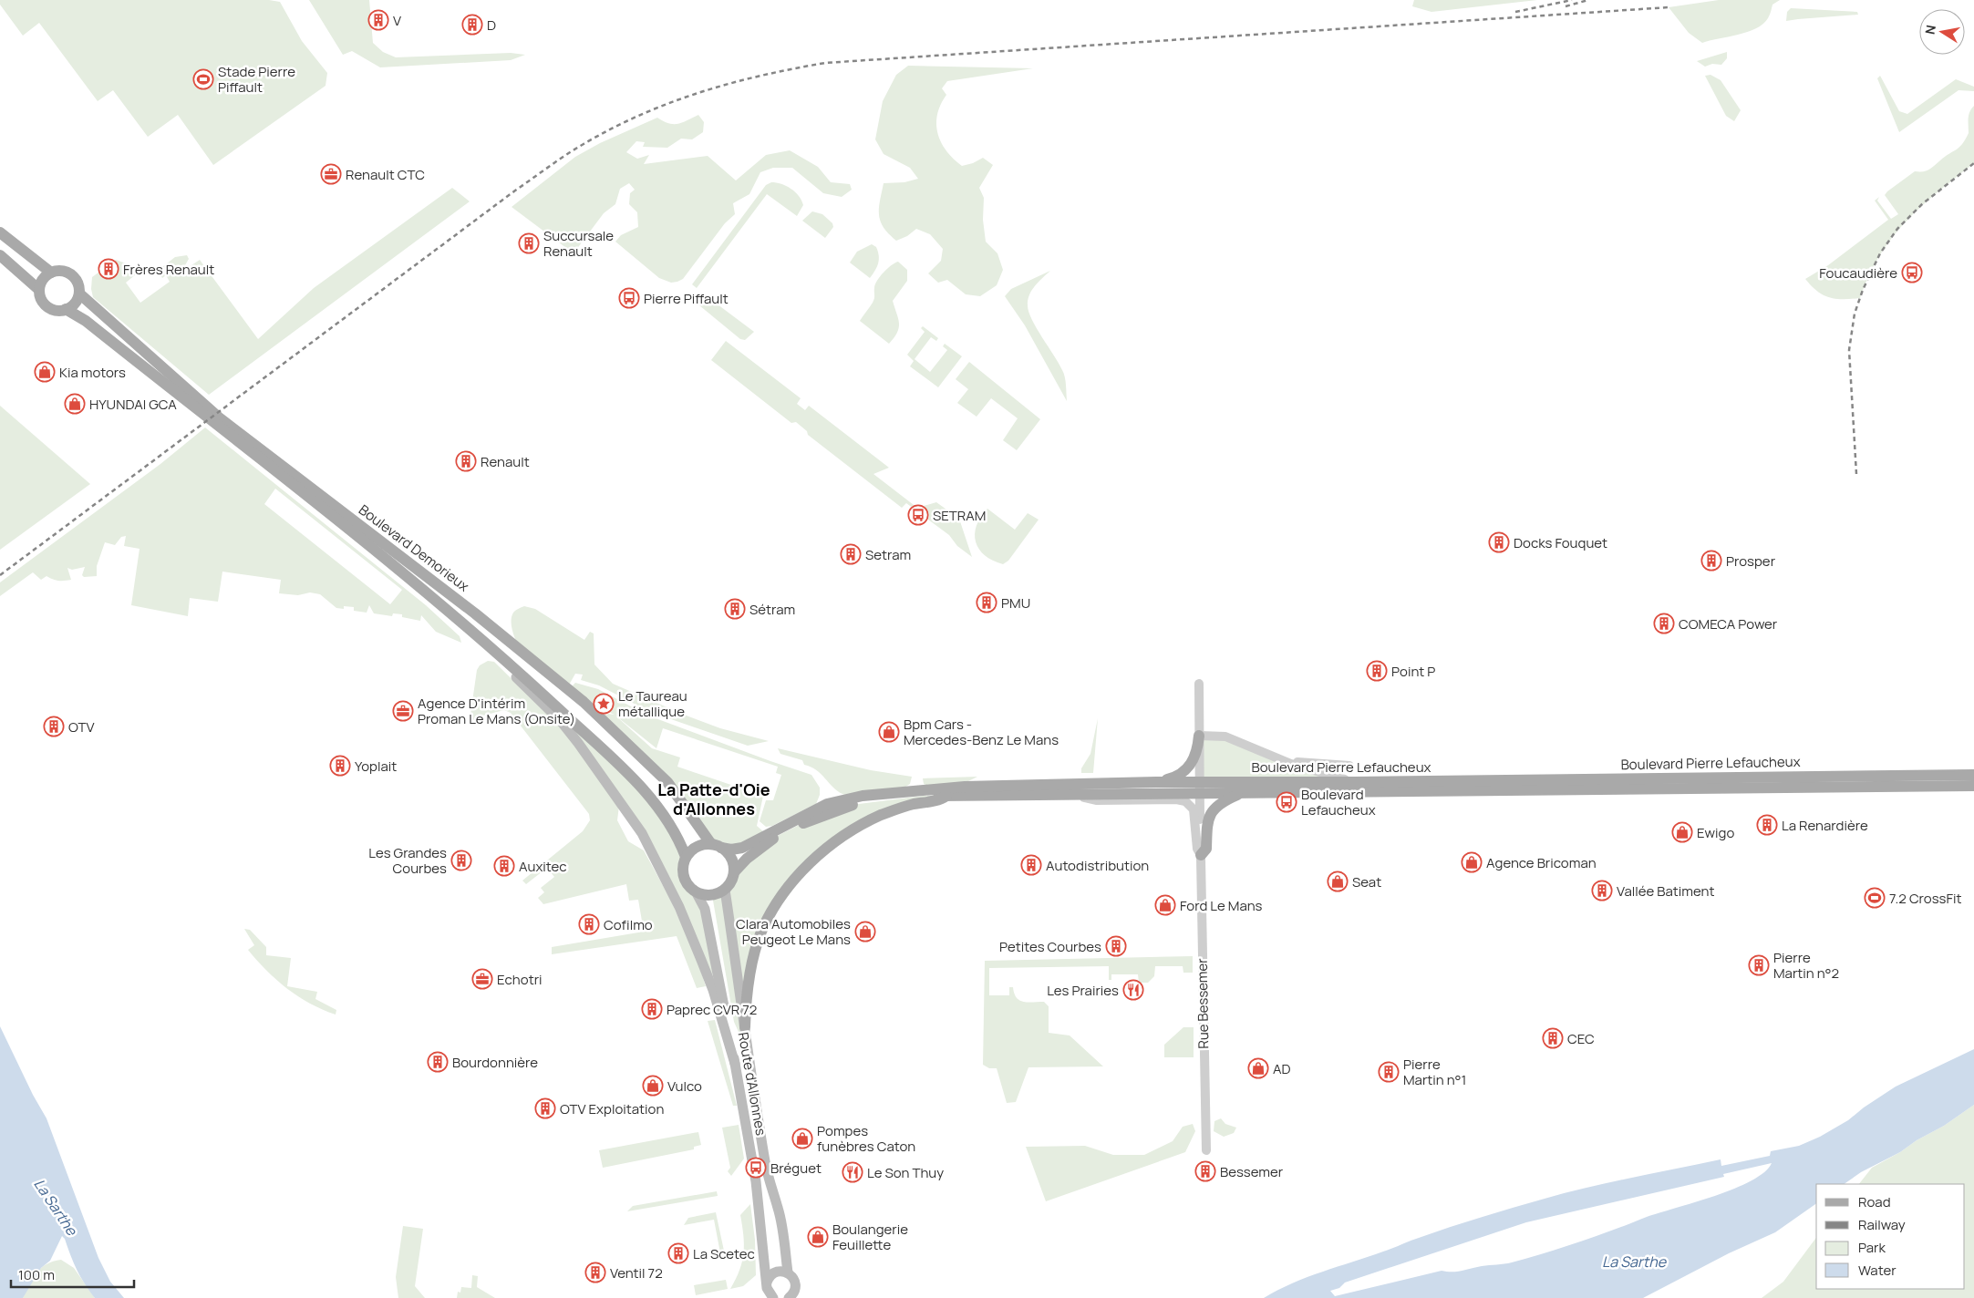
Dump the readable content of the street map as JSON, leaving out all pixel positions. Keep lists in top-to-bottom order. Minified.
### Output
{"streets":{"main road":["Boulevard Demorieux","Boulevard Pierre Lefaucheux","Route d'Allonnes"],"street":["Rue Bessemer"]},"crossings":[["Boulevard Demorieux","Boulevard Pierre Lefaucheux"],["Boulevard Demorieux","Route d'Allonnes"],["Boulevard Pierre Lefaucheux","Rue Bessemer"],["Boulevard Pierre Lefaucheux","Route d'Allonnes"]],"districts":["La Patte-d'Oie d'Allonnes"],"water":["La Sarthe"],"places":{"building":["V","D","Succursale Renault","Frères Renault","Renault","Docks Fouquet","Setram","Prosper","PMU","Sétram","COMECA Power","Point P","OTV","Yoplait","La Renardière","Les Grandes Courbes","Autodistribution","Auxitec","Vallée Batiment","Cofilmo","Petites Courbes","Pierre Martin n°2","Paprec CVR 72","CEC","Bourdonnière","Pierre Martin n°1","OTV Exploitation","Bessemer","La Scetec","Ventil 72"],"sports":["Stade Pierre Piffault","7.2 CrossFit"],"office":["Renault CTC","Agence D'intérim Proman Le Mans (Onsite)","Echotri"],"bus stop":["Foucaudière","Pierre Piffault","SETRAM","Boulevard Lefaucheux","Bréguet"],"shop":["Kia motors","HYUNDAI GCA","Bpm Cars - Mercedes-Benz Le Mans","Ewigo","Agence Bricoman","Seat","Ford Le Mans","Clara Automobiles Peugeot Le Mans","AD","Vulco","Pompes funèbres Caton","Boulangerie Feuillette"],"place":["Le Taureau métallique"],"restaurant":["Les Prairies","Le Son Thuy"]},"legend":["Road","Railway","Park","Water"],"scale_bar":"100 m","north":"left"}
